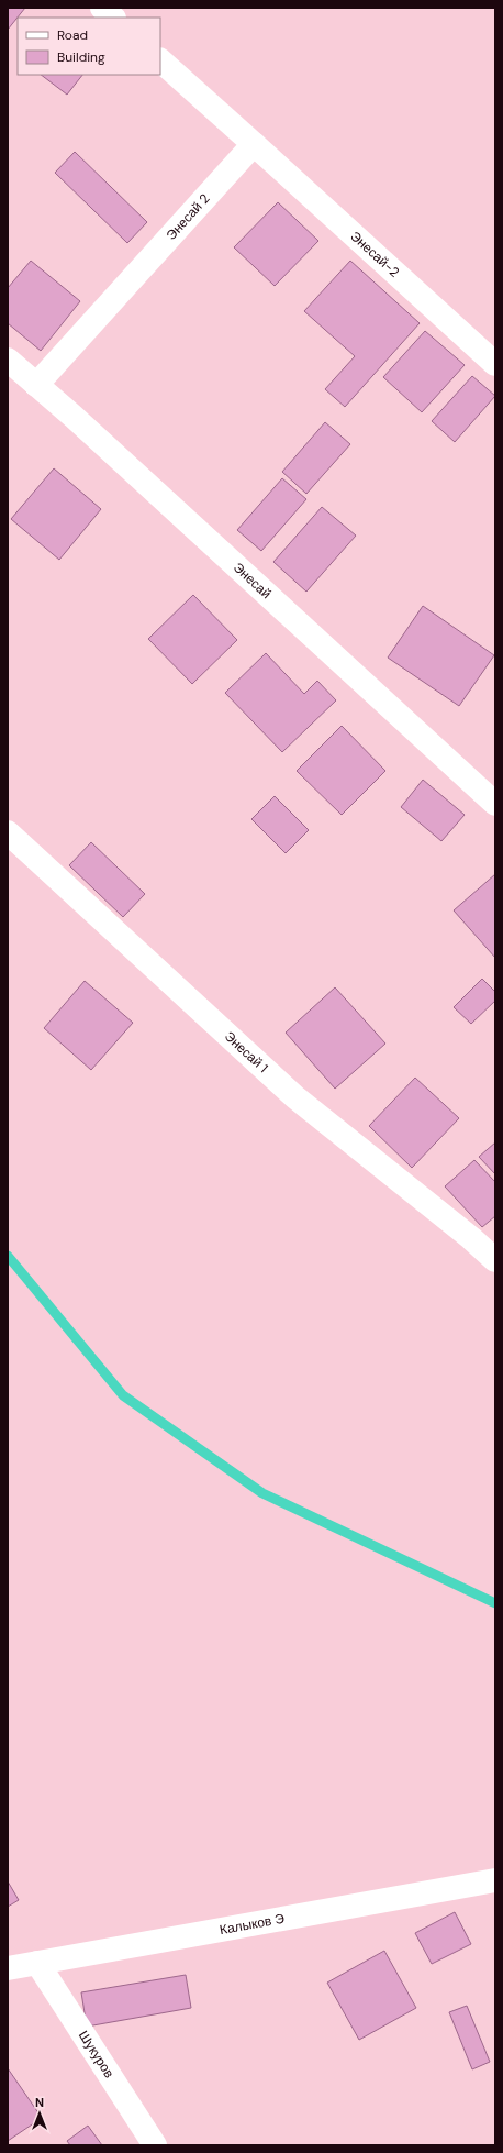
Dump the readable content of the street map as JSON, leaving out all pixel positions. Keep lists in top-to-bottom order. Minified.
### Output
{"streets":{"street":["Энесай 2","Энесай-2","Энесай","Энесай 1","Калыков Э","Шукуров"]},"crossings":[["Энесай 2","Энесай-2"],["Энесай 2","Энесай"],["Калыков Э","Шукуров"]],"legend":["Road","Building"],"north":"top"}
